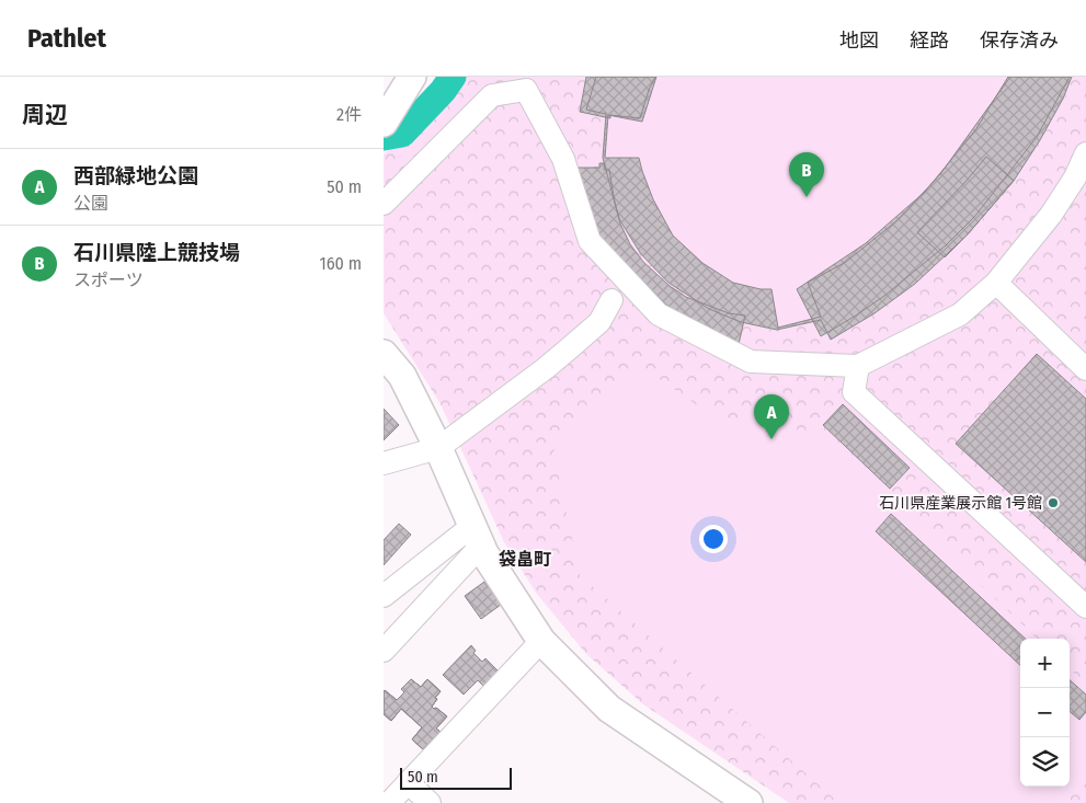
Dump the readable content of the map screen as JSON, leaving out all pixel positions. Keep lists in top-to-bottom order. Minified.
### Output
{"districts":["袋畠町"],"places":["石川県産業展示館 1号館"],"scale_bar":"50 m","page":{"header":"Pathlet","nav":["地図","経路","保存済み"],"heading":["周辺","2件"],"list":[{"mark":"A","name":"西部緑地公園","note":"公園","value":"50 m"},{"mark":"B","name":"石川県陸上競技場","note":"スポーツ","value":"160 m"}],"pins":["B","A"],"map_buttons":["+","−"],"scale":"50 m"}}
